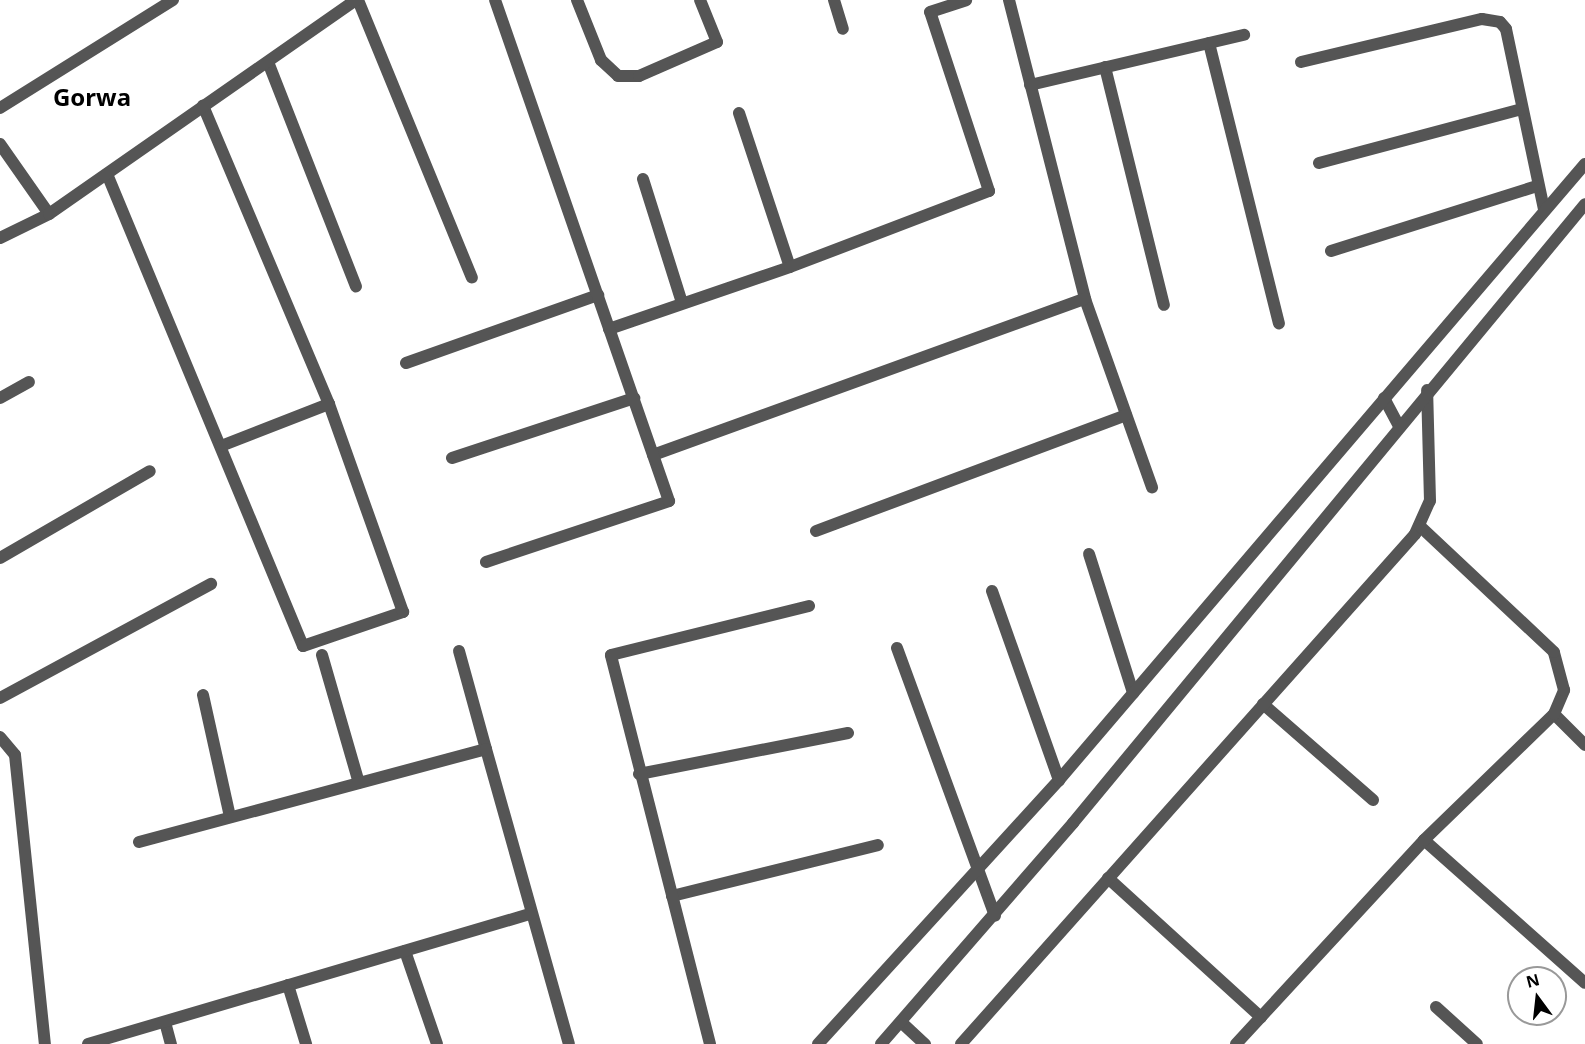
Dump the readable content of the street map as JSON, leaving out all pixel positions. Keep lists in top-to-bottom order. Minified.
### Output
{"districts":["Gorwa"],"north":"top"}
